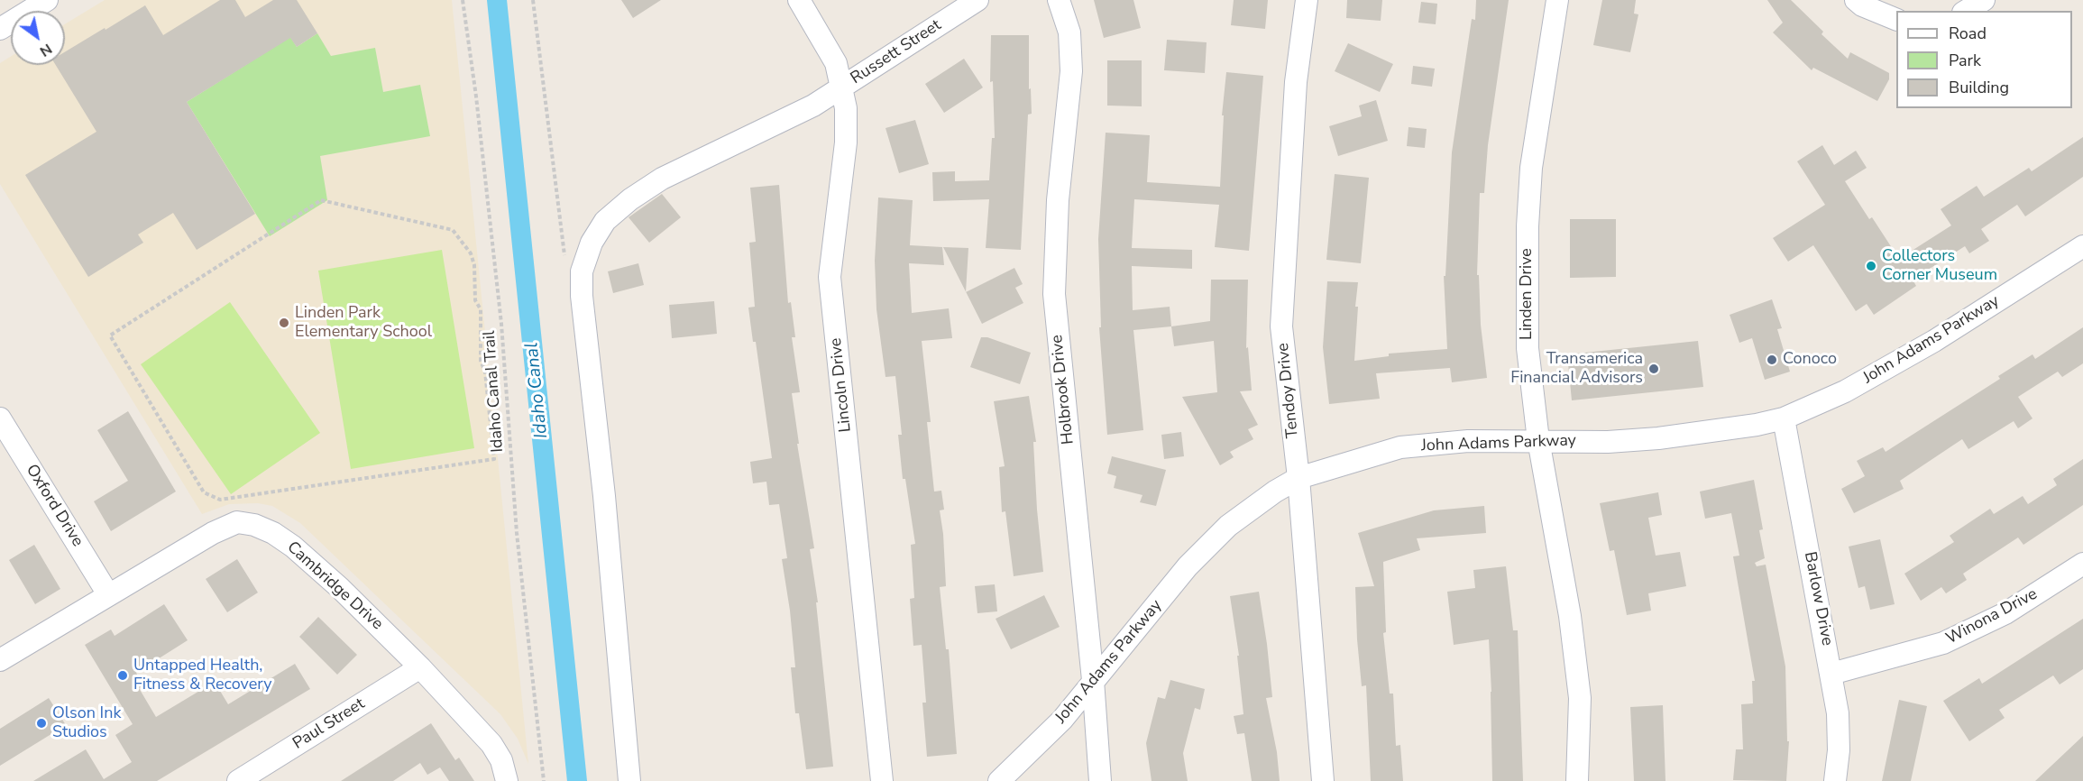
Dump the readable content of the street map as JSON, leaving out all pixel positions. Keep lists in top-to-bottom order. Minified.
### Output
{"streets":{"street":["Russett Street","Linden Drive","John Adams Parkway","Lincoln Drive","Holbrook Drive","Tendoy Drive","Oxford Drive","Cambridge Drive","Barlow Drive","Winona Drive","Paul Street"],"path":["Idaho Canal Trail"]},"crossings":[["Russett Street","Lincoln Drive"],["Linden Drive","John Adams Parkway"],["John Adams Parkway","Holbrook Drive"],["John Adams Parkway","Tendoy Drive"],["John Adams Parkway","Barlow Drive"],["Oxford Drive","Cambridge Drive"],["Cambridge Drive","Paul Street"],["Barlow Drive","Winona Drive"]],"water":["Idaho Canal"],"places":["Collectors Corner Museum","Linden Park Elementary School","Conoco","Transamerica Financial Advisors","Untapped Health, Fitness & Recovery","Olson Ink Studios"],"legend":["Road","Park","Building"],"north":"bottom right"}
